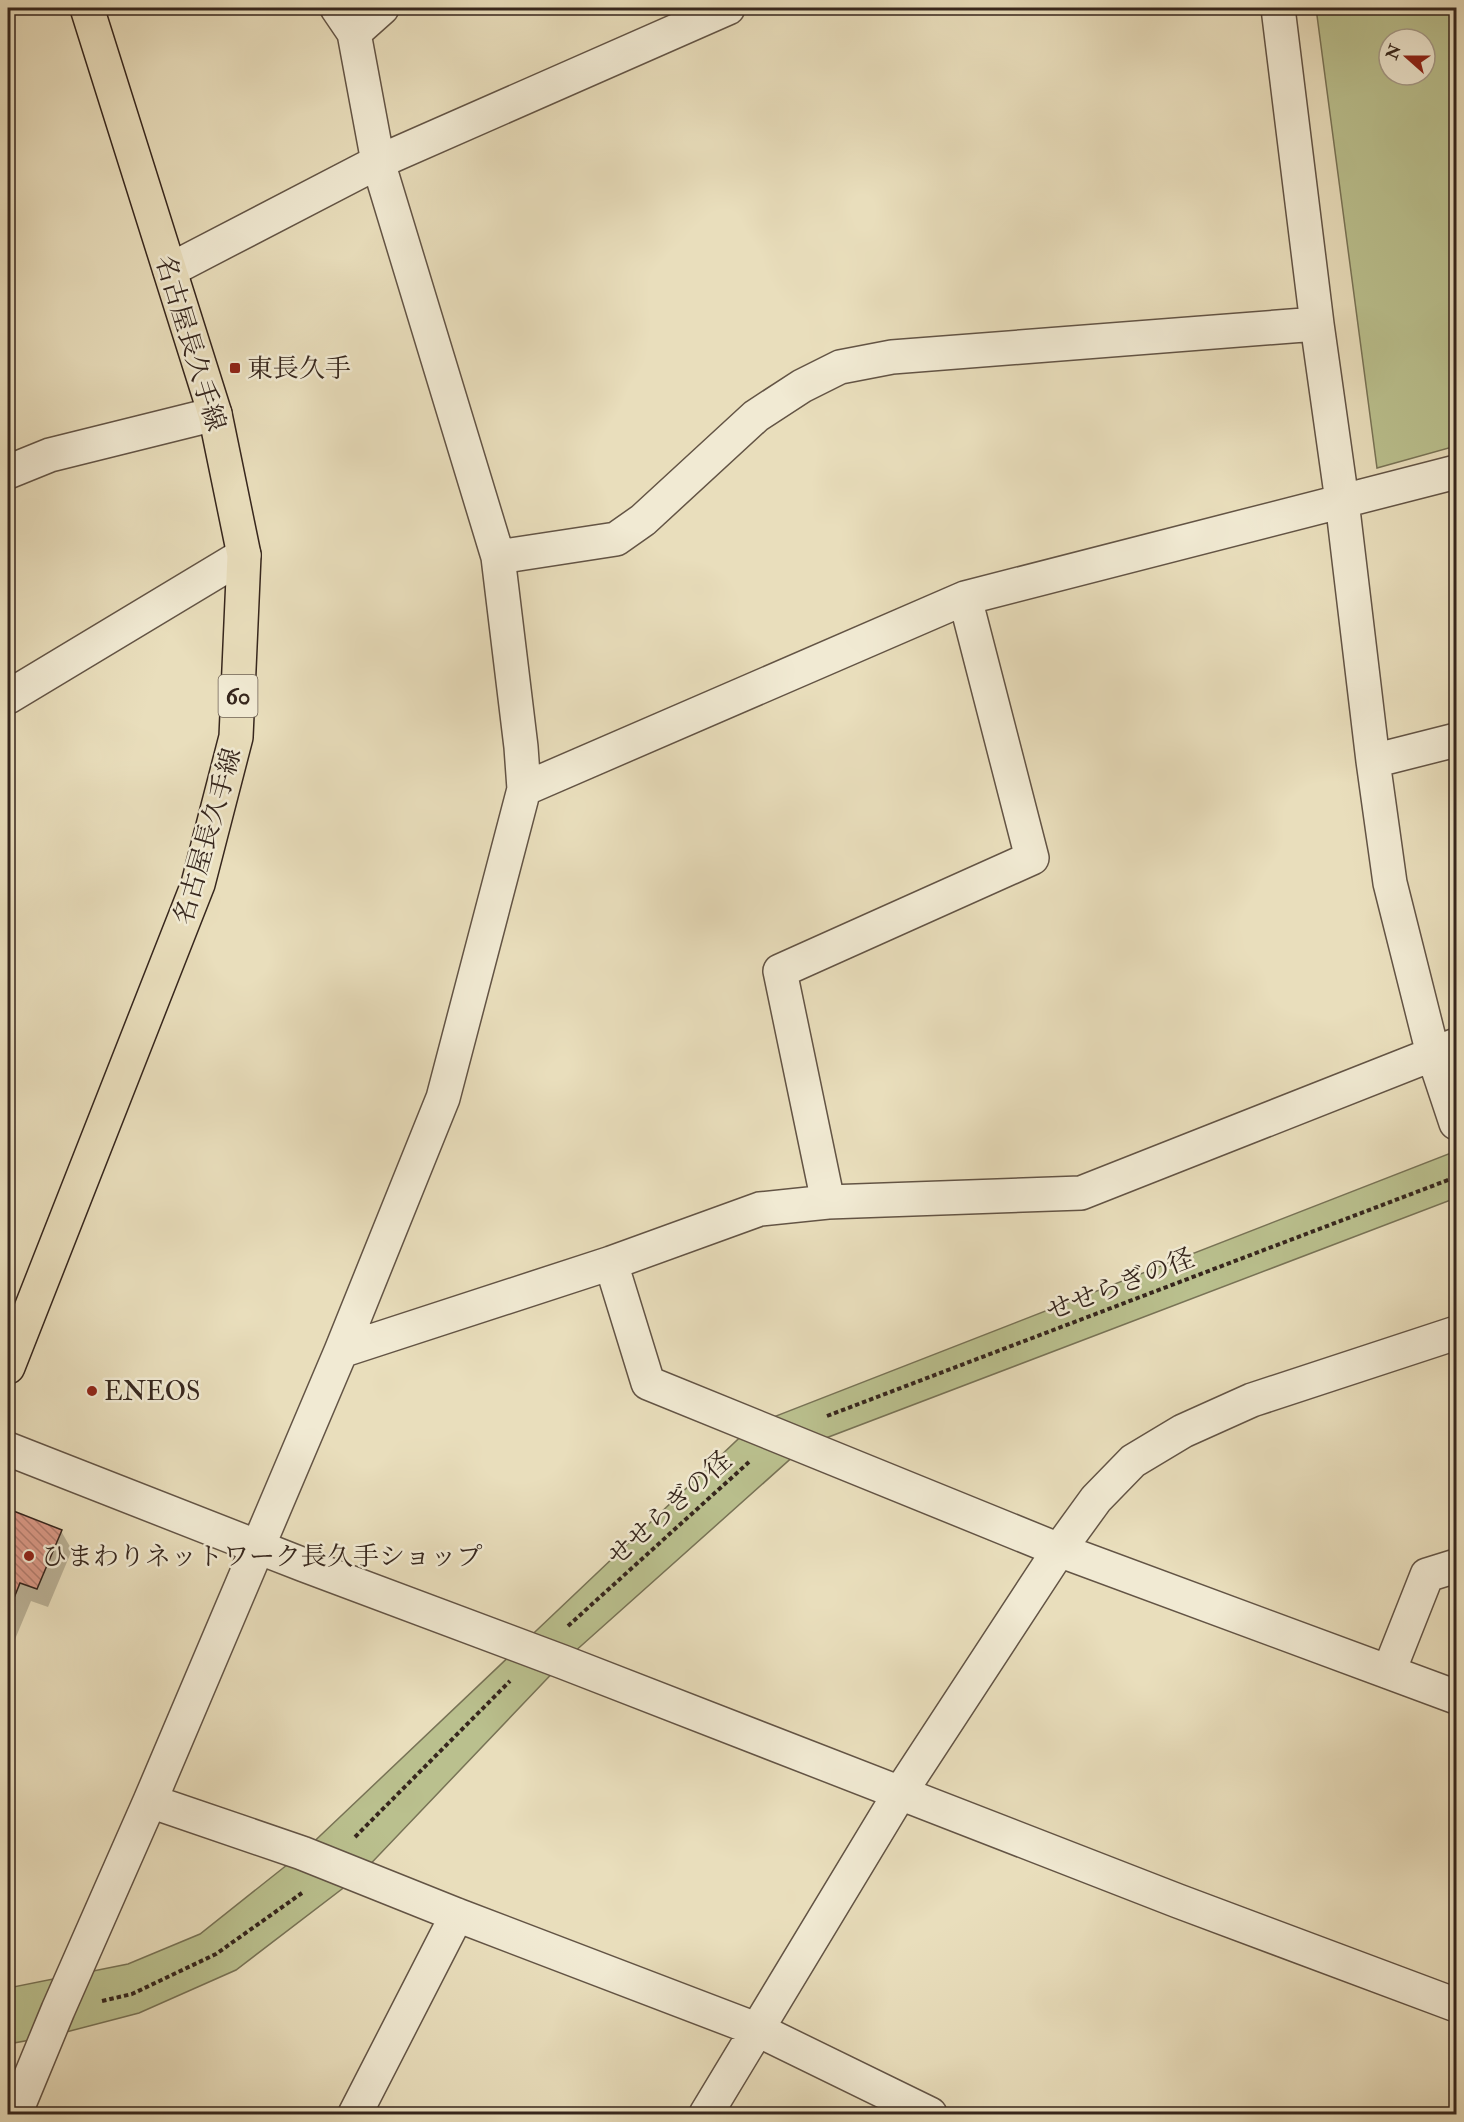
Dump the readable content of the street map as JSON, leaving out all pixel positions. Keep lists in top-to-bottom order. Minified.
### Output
{"streets":{"main road":["名古屋長久手線","60"],"path":["せせらぎの径"]},"places":{"transit":["東長久手"],"other":["ENEOS","ひまわりネットワーク長久手ショップ"]},"north":"left"}
